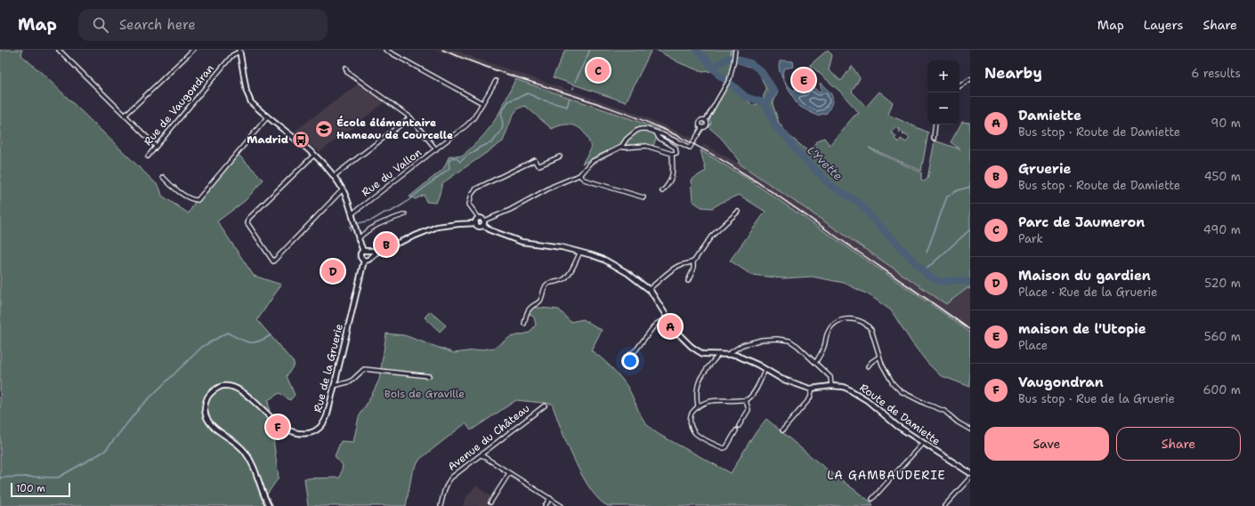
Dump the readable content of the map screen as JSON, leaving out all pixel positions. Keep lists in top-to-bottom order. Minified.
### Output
{"streets":{"street":["Rue de Vaugondran","Rue du Vallon","Rue de la Gruerie","Route de Damiette","Avenue du Château"]},"districts":["LA GAMBAUDERIE"],"water":["L'Yvette"],"parks":["Bois de Graville"],"places":{"school or university":["École élémentaire Hameau de Courcelle"],"bus stop":["Madrid"]},"scale_bar":"100 m","page":{"header":"Map","search":"Search here","nav":["Map","Layers","Share"],"heading":["Nearby","6 results"],"pins":["C","E","B","D","A","F"],"map_buttons":["+","−"],"list":[{"mark":"A","name":"Damiette","note":"Bus stop · Route de Damiette","value":"90 m"},{"mark":"B","name":"Gruerie","note":"Bus stop · Route de Damiette","value":"450 m"},{"mark":"C","name":"Parc de Jaumeron","note":"Park","value":"490 m"},{"mark":"D","name":"Maison du gardien","note":"Place · Rue de la Gruerie","value":"520 m"},{"mark":"E","name":"maison de l'Utopie","note":"Place","value":"560 m"},{"mark":"F","name":"Vaugondran","note":"Bus stop · Rue de la Gruerie","value":"600 m"}],"buttons":["Save","Share"],"scale":"100 m"}}
